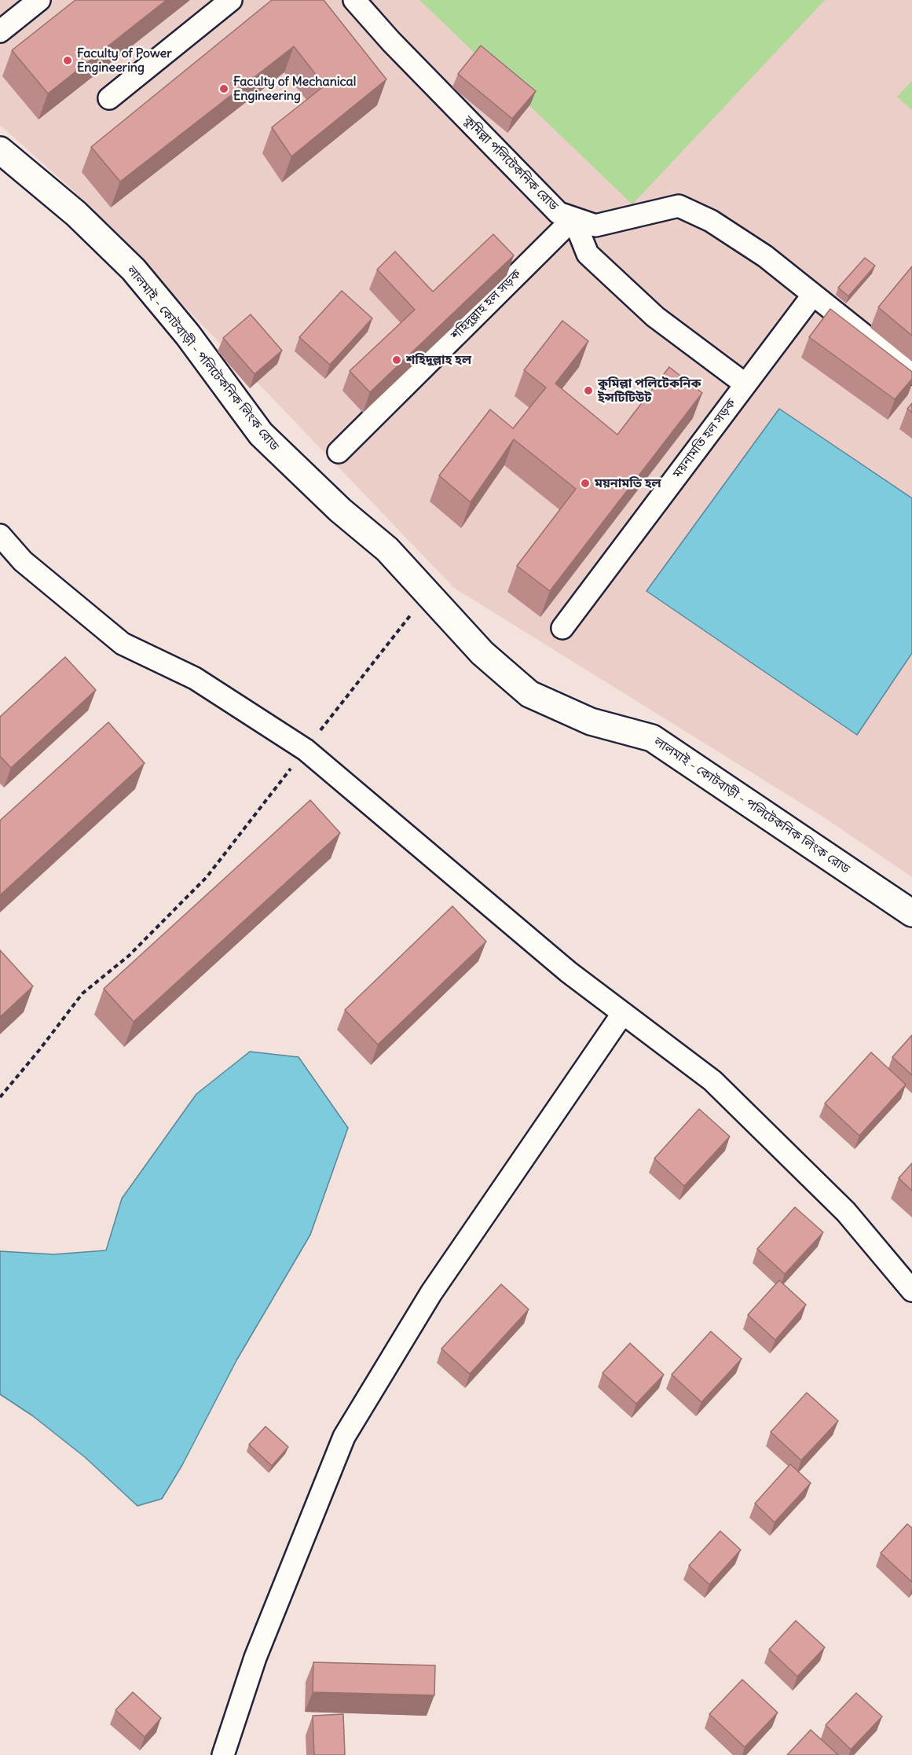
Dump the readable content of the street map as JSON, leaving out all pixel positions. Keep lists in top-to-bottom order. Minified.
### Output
{"streets":{"main road":["লালমাই - কোটবাড়ী - পলিটেকনিক লিংক রোড"],"street":["কুমিল্লা পলিটেকনিক রোড","শহিদুল্লাহ হল সড়ক","ময়নামতি হল সড়ক"]},"crossings":[["কুমিল্লা পলিটেকনিক রোড","শহিদুল্লাহ হল সড়ক"],["কুমিল্লা পলিটেকনিক রোড","ময়নামতি হল সড়ক"]],"places":["Faculty of Power Engineering","Faculty of Mechanical Engineering","শহিদুল্লাহ হল","কুমিল্লা পলিটেকনিক ইন্সটিটিউট","ময়নামতি হল"]}
